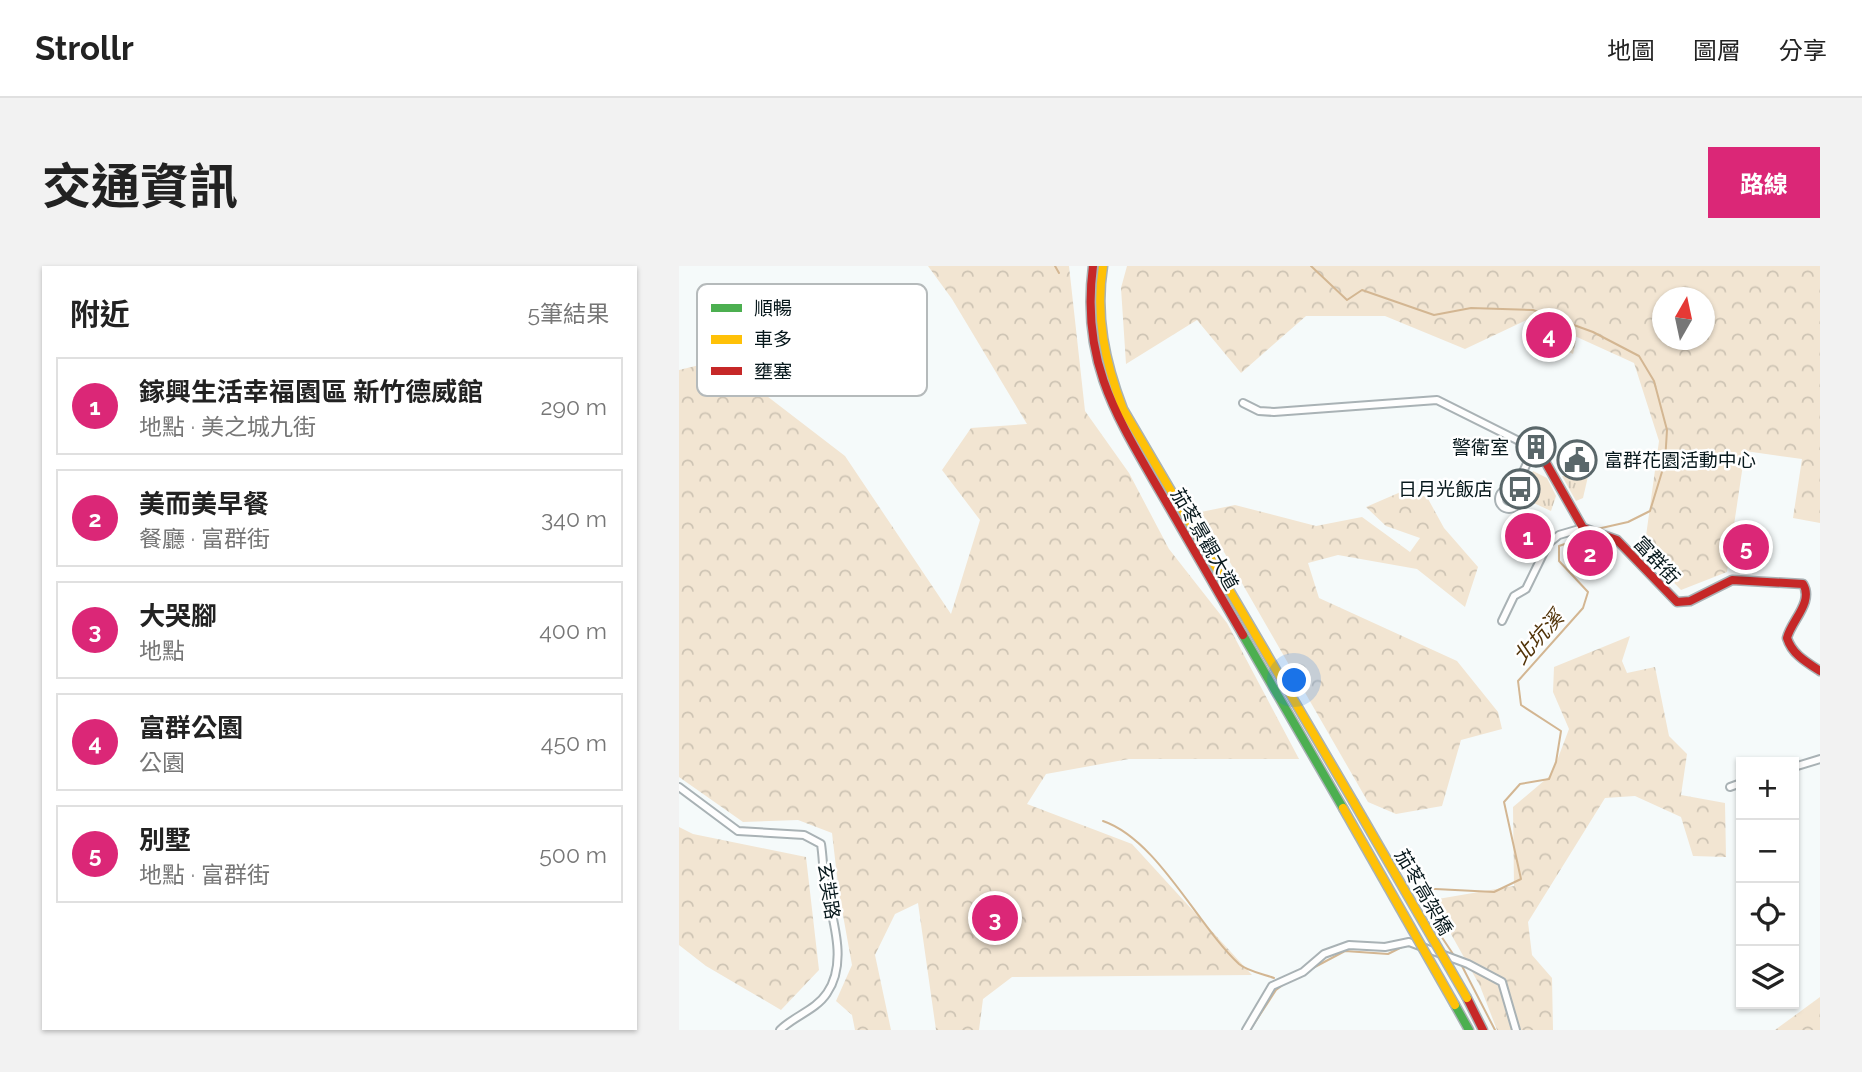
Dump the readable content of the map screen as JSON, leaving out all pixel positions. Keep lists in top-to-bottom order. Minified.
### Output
{"streets":{"street":["茄苳景觀大道","富群街","玄奘路","茄苳高架橋"]},"crossings":[["茄苳景觀大道","茄苳高架橋"]],"water":["北坑溪"],"places":{"building":["警衛室"],"public building":["富群花園活動中心"],"bus stop":["日月光飯店"]},"legend":["順暢","車多","壅塞"],"north":"top","page":{"header":"Strollr","nav":["地圖","圖層","分享"],"title":"交通資訊","buttons":"路線","heading":["附近","5筆結果"],"pins":["4","1","5","2","3"],"list":[{"mark":"1","name":"鎵興生活幸福園區 新竹德威館","note":"地點 · 美之城九街","value":"290 m"},{"mark":"2","name":"美而美早餐","note":"餐廳 · 富群街","value":"340 m"},{"mark":"3","name":"大哭腳","note":"地點","value":"400 m"},{"mark":"4","name":"富群公園","note":"公園","value":"450 m"},{"mark":"5","name":"別墅","note":"地點 · 富群街","value":"500 m"}],"map_buttons":["+","−"]}}
